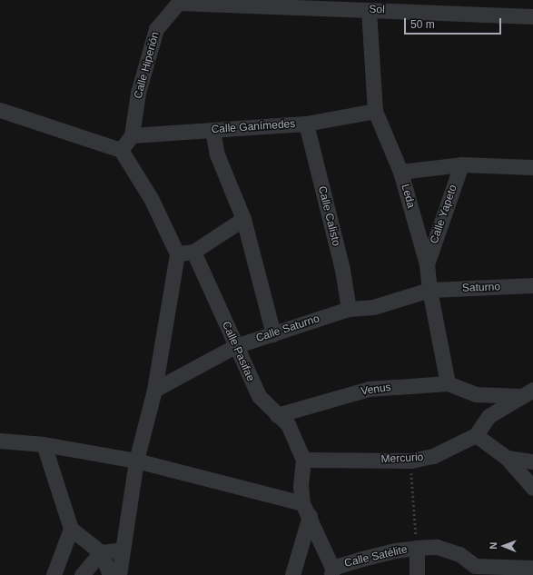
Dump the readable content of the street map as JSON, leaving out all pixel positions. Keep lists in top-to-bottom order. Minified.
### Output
{"streets":{"street":["Sol","Calle Hiperión","Calle Ganímedes","Leda","Calle Yapeto","Calle Calisto","Saturno","Calle Saturno","Calle Pasifae","Venus","Mercurio","Calle Satélite"]},"crossings":[["Sol","Calle Hiperión"],["Sol","Leda"],["Calle Hiperión","Calle Ganímedes"],["Calle Ganímedes","Leda"],["Calle Ganímedes","Calle Calisto"],["Leda","Calle Yapeto"],["Leda","Saturno"],["Leda","Calle Saturno"],["Leda","Venus"],["Calle Calisto","Calle Saturno"],["Saturno","Calle Saturno"],["Calle Saturno","Calle Pasifae"],["Calle Pasifae","Venus"],["Calle Pasifae","Mercurio"],["Calle Pasifae","Calle Satélite"],["Venus","Mercurio"]],"scale_bar":"50 m","north":"left"}
